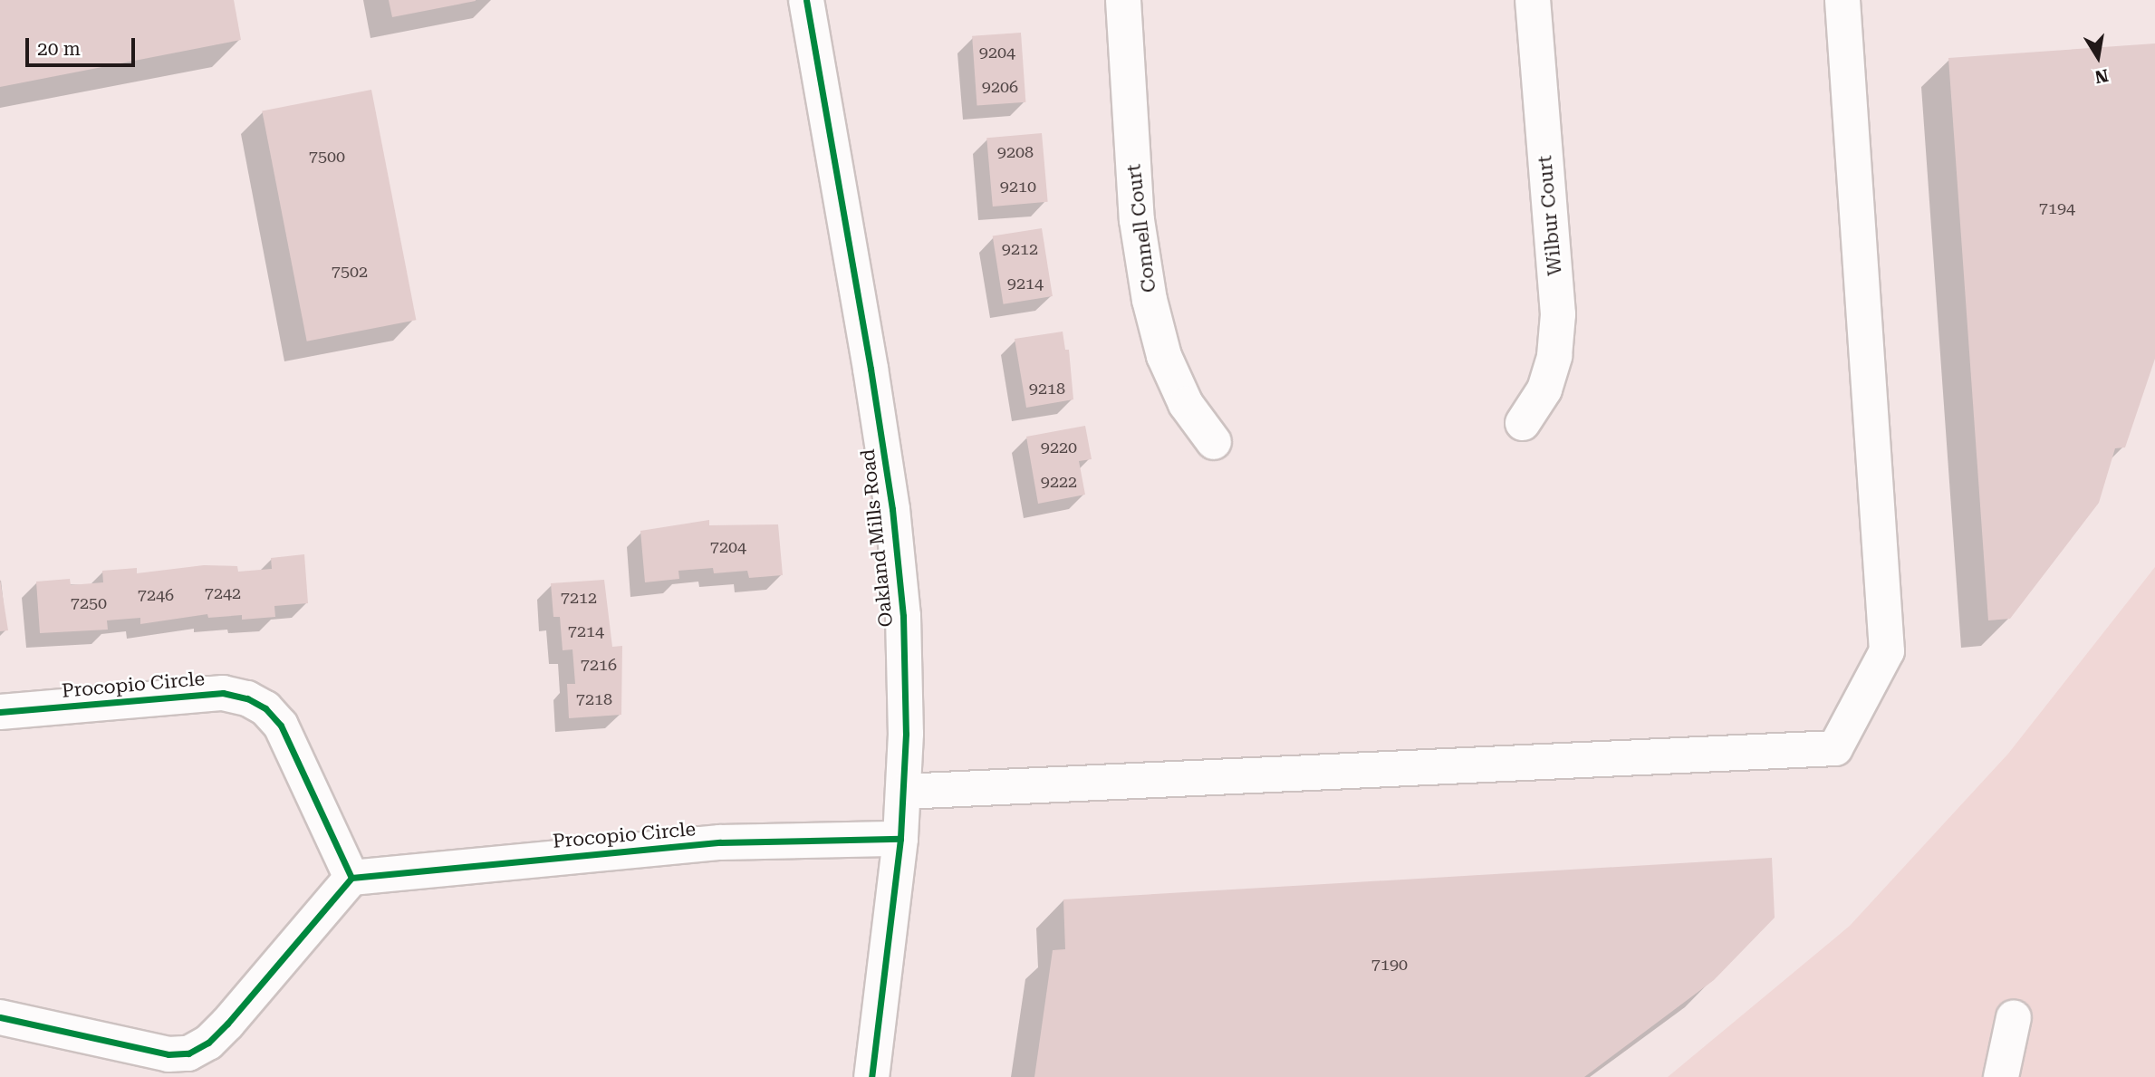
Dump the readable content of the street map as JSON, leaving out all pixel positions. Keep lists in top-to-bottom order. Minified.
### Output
{"streets":{"street":["Wilbur Court","Connell Court","Oakland Mills Road","Procopio Circle"]},"crossings":[["Oakland Mills Road","Procopio Circle"]],"house_numbers":["9204","9206","9208","7500","9210","7194","9212","7502","9214","9218","9220","9222","7204","7242","7246","7212","7250","7214","7216","7218","7190"],"scale_bar":"20 m","north":"bottom"}
